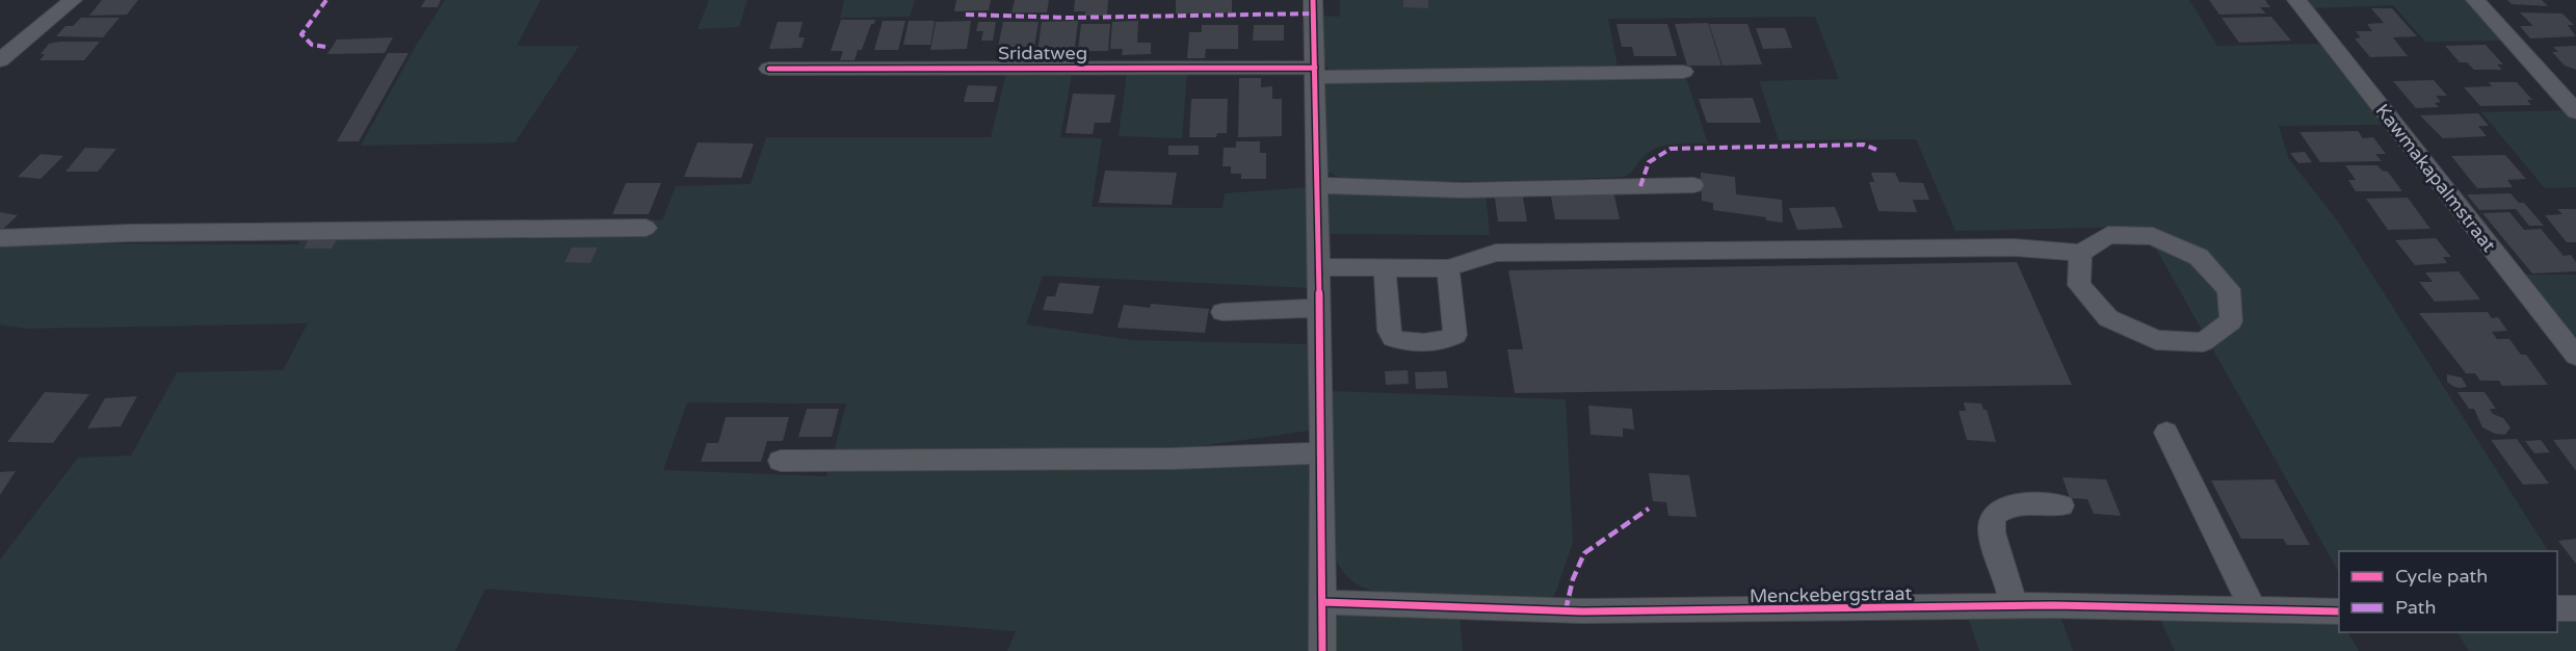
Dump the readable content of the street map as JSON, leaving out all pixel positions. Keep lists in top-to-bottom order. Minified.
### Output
{"streets":{"street":["Sridatweg","Kawmakapalmstraat","Menckebergstraat"]},"legend":["Cycle path","Path"]}
